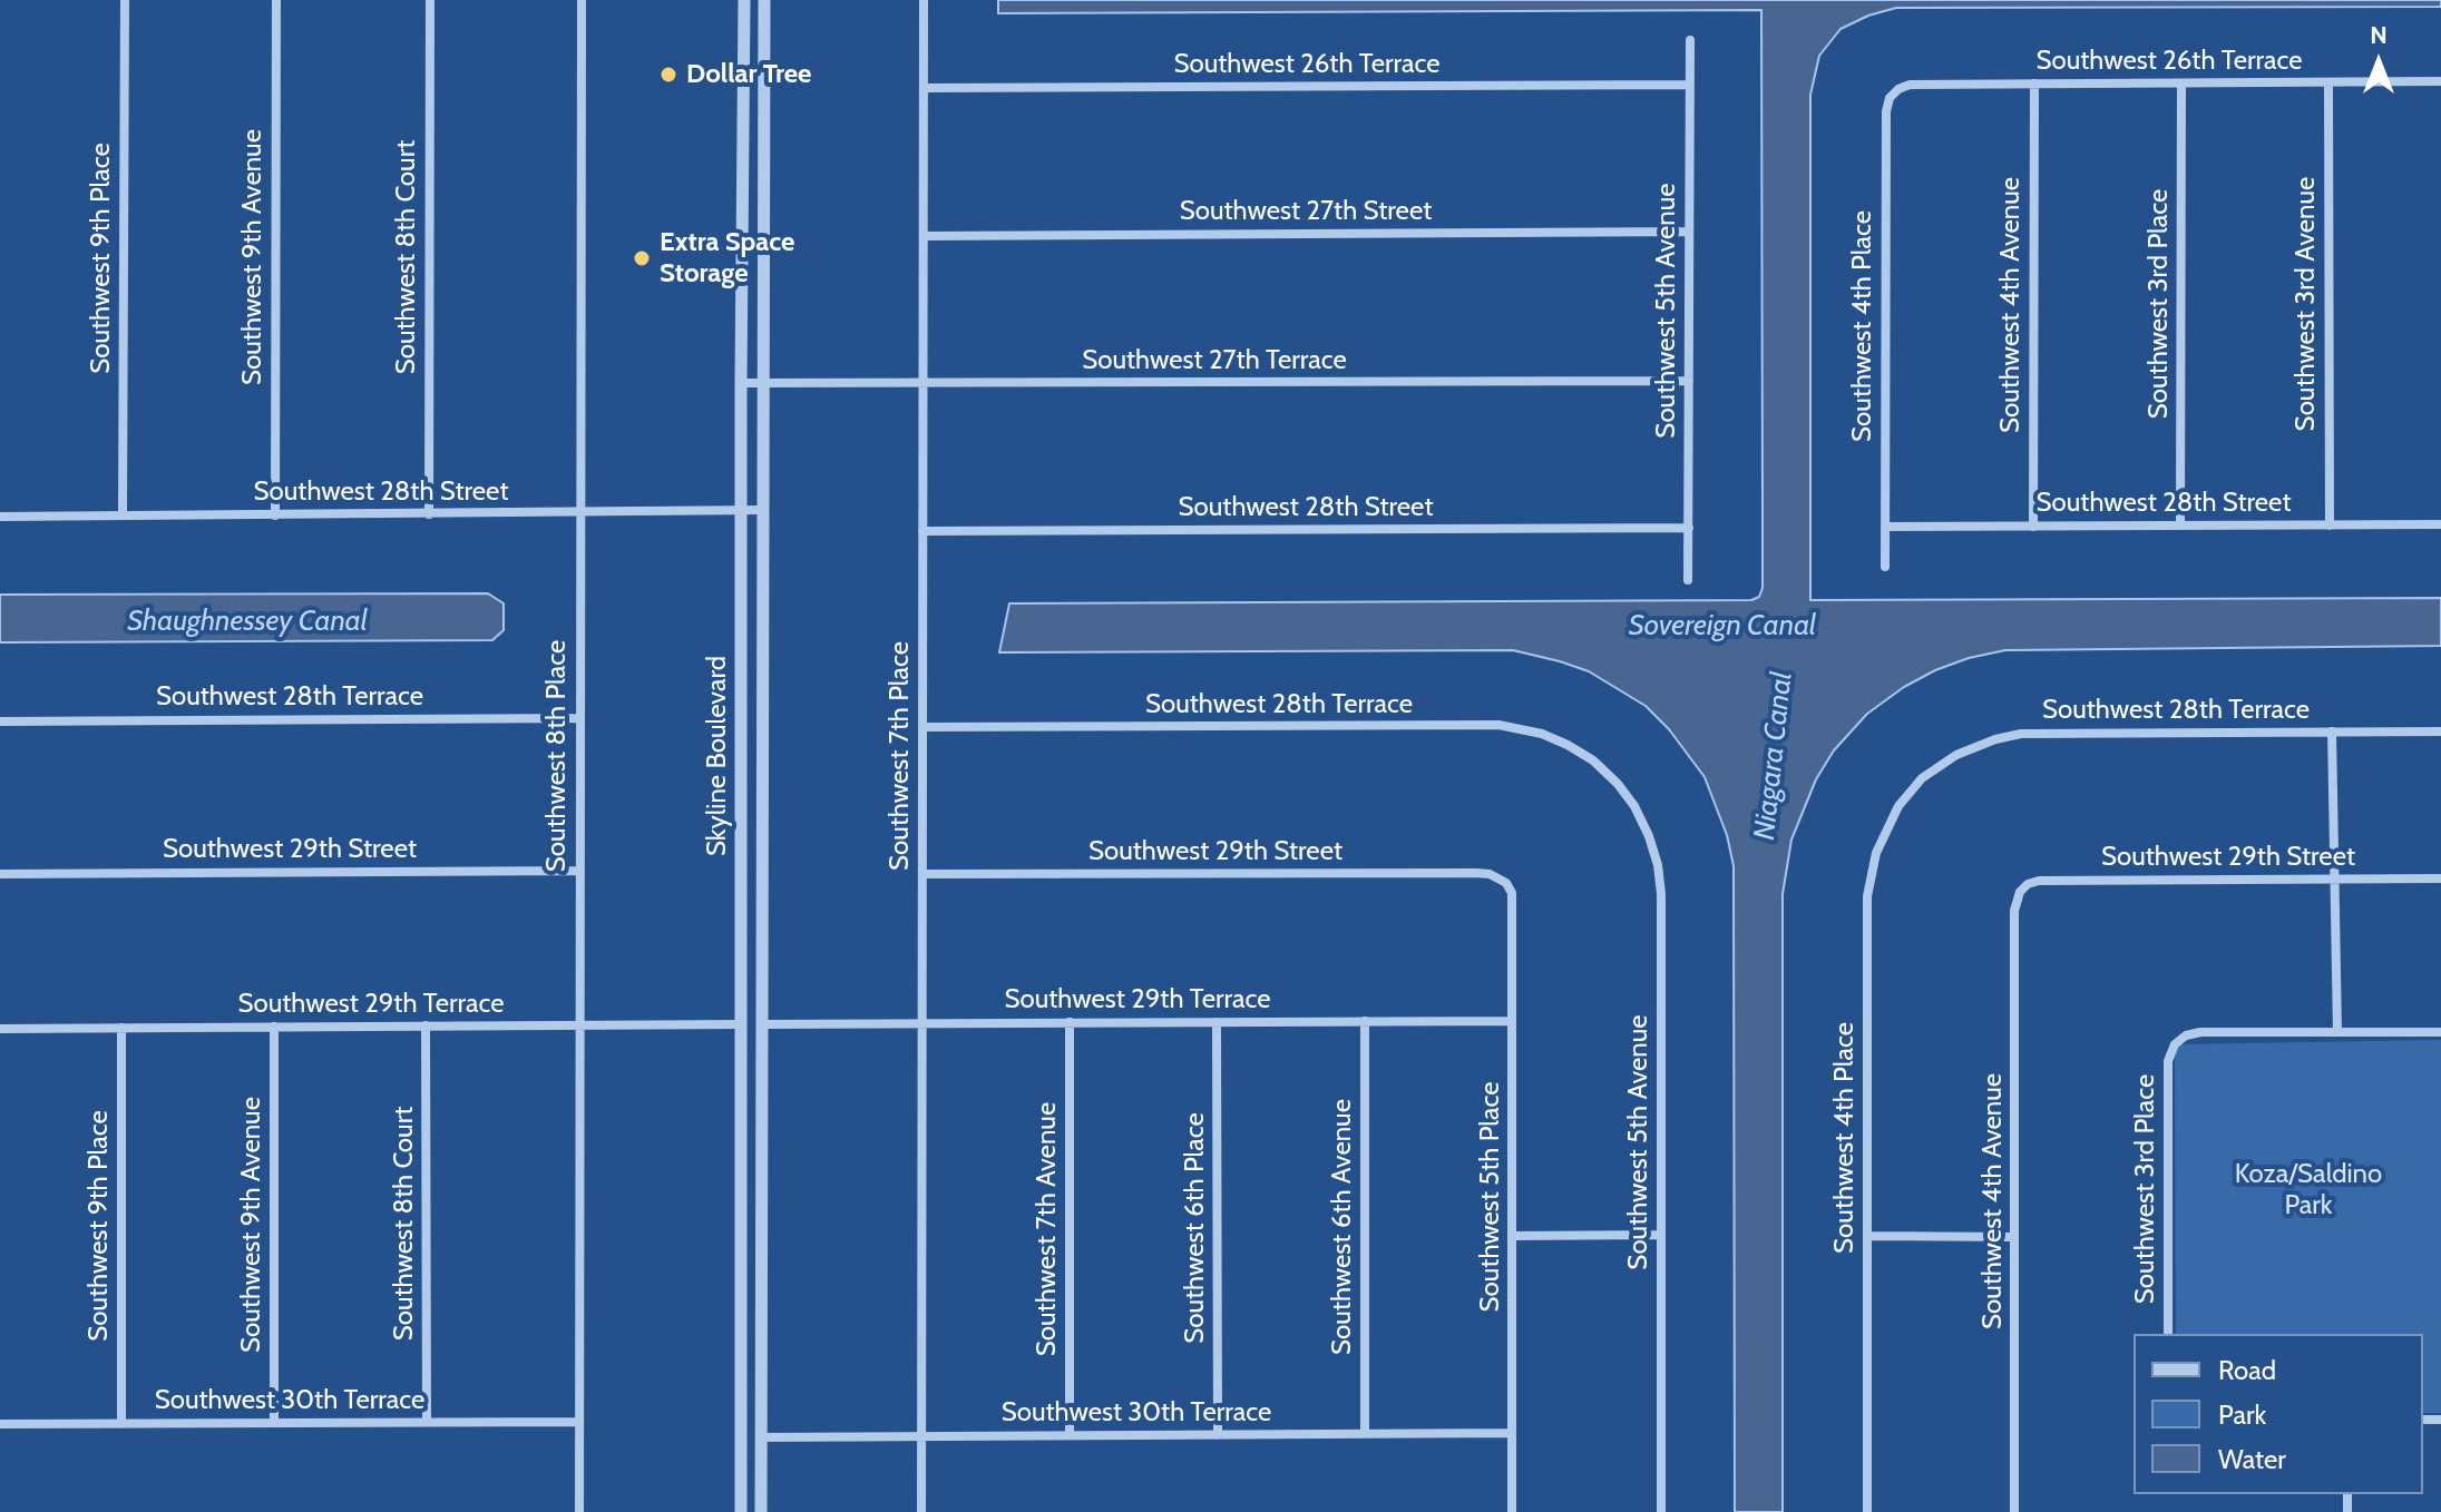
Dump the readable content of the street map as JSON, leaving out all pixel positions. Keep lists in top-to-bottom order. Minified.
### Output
{"streets":{"street":["Southwest 26th Terrace","Southwest 27th Street","Southwest 9th Avenue","Southwest 8th Court","Southwest 9th Place","Southwest 3rd Place","Southwest 3rd Avenue","Southwest 4th Avenue","Southwest 5th Avenue","Southwest 4th Place","Southwest 27th Terrace","Southwest 28th Street","Southwest 28th Terrace","Southwest 8th Place","Skyline Boulevard","Southwest 7th Place","Southwest 29th Street","Southwest 29th Terrace","Southwest 5th Place","Southwest 6th Avenue","Southwest 6th Place","Southwest 7th Avenue","Southwest 30th Terrace"]},"crossings":[["Southwest 26th Terrace","Southwest 3rd Place"],["Southwest 26th Terrace","Southwest 3rd Avenue"],["Southwest 26th Terrace","Southwest 4th Avenue"],["Southwest 26th Terrace","Southwest 5th Avenue"],["Southwest 26th Terrace","Southwest 4th Place"],["Southwest 26th Terrace","Southwest 7th Place"],["Southwest 27th Street","Southwest 5th Avenue"],["Southwest 27th Street","Southwest 7th Place"],["Southwest 9th Avenue","Southwest 28th Street"],["Southwest 9th Avenue","Southwest 29th Terrace"],["Southwest 9th Avenue","Southwest 30th Terrace"],["Southwest 8th Court","Southwest 28th Street"],["Southwest 8th Court","Southwest 29th Terrace"],["Southwest 8th Court","Southwest 30th Terrace"],["Southwest 9th Place","Southwest 28th Street"],["Southwest 9th Place","Southwest 29th Terrace"],["Southwest 9th Place","Southwest 30th Terrace"],["Southwest 3rd Place","Southwest 28th Street"],["Southwest 3rd Avenue","Southwest 28th Street"],["Southwest 4th Avenue","Southwest 28th Street"],["Southwest 4th Avenue","Southwest 29th Street"],["Southwest 5th Avenue","Southwest 27th Terrace"],["Southwest 5th Avenue","Southwest 28th Street"],["Southwest 5th Avenue","Southwest 28th Terrace"],["Southwest 4th Place","Southwest 28th Street"],["Southwest 4th Place","Southwest 28th Terrace"],["Southwest 27th Terrace","Skyline Boulevard"],["Southwest 27th Terrace","Southwest 7th Place"],["Southwest 28th Street","Southwest 8th Place"],["Southwest 28th Street","Skyline Boulevard"],["Southwest 28th Street","Southwest 7th Place"],["Southwest 28th Terrace","Southwest 8th Place"],["Southwest 28th Terrace","Southwest 7th Place"],["Southwest 8th Place","Southwest 29th Street"],["Southwest 8th Place","Southwest 29th Terrace"],["Southwest 8th Place","Southwest 30th Terrace"],["Skyline Boulevard","Southwest 29th Terrace"],["Skyline Boulevard","Southwest 30th Terrace"],["Southwest 7th Place","Southwest 29th Street"],["Southwest 7th Place","Southwest 29th Terrace"],["Southwest 7th Place","Southwest 30th Terrace"],["Southwest 29th Street","Southwest 5th Place"],["Southwest 29th Terrace","Southwest 5th Place"],["Southwest 29th Terrace","Southwest 6th Avenue"],["Southwest 29th Terrace","Southwest 6th Place"],["Southwest 29th Terrace","Southwest 7th Avenue"],["Southwest 5th Place","Southwest 30th Terrace"],["Southwest 6th Avenue","Southwest 30th Terrace"],["Southwest 6th Place","Southwest 30th Terrace"],["Southwest 7th Avenue","Southwest 30th Terrace"]],"water":["Shaughnessey Canal","Sovereign Canal","Niagara Canal"],"parks":["Koza/Saldino Park"],"places":["Dollar Tree","Extra Space Storage"],"legend":["Road","Park","Water"],"north":"top"}
